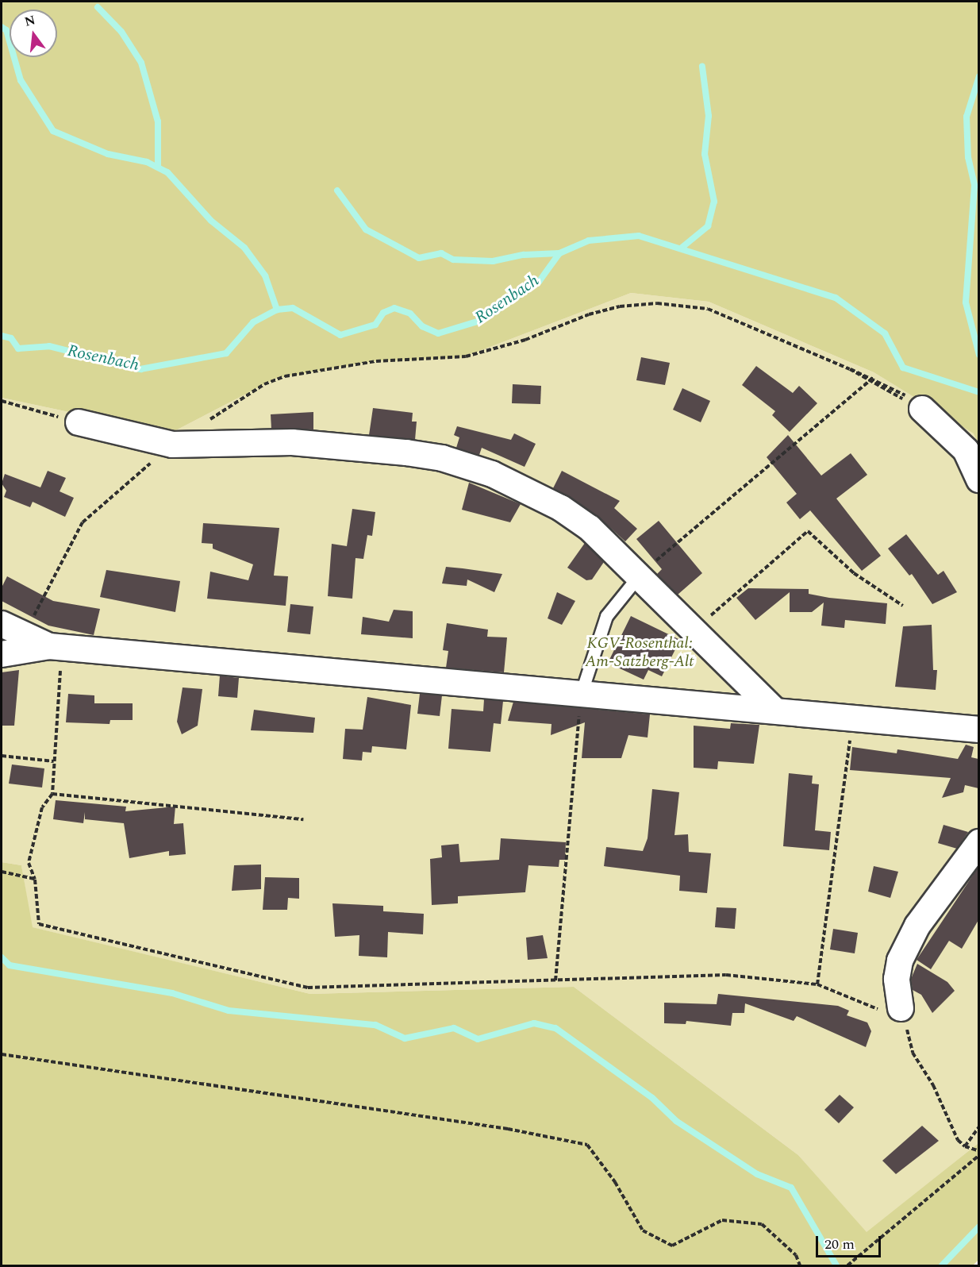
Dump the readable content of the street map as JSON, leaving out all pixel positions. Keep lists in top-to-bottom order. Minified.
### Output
{"water":["Rosenbach"],"parks":["KGV-Rosenthal: Am-Satzberg-Alt"],"scale_bar":"20 m","north":"top"}
